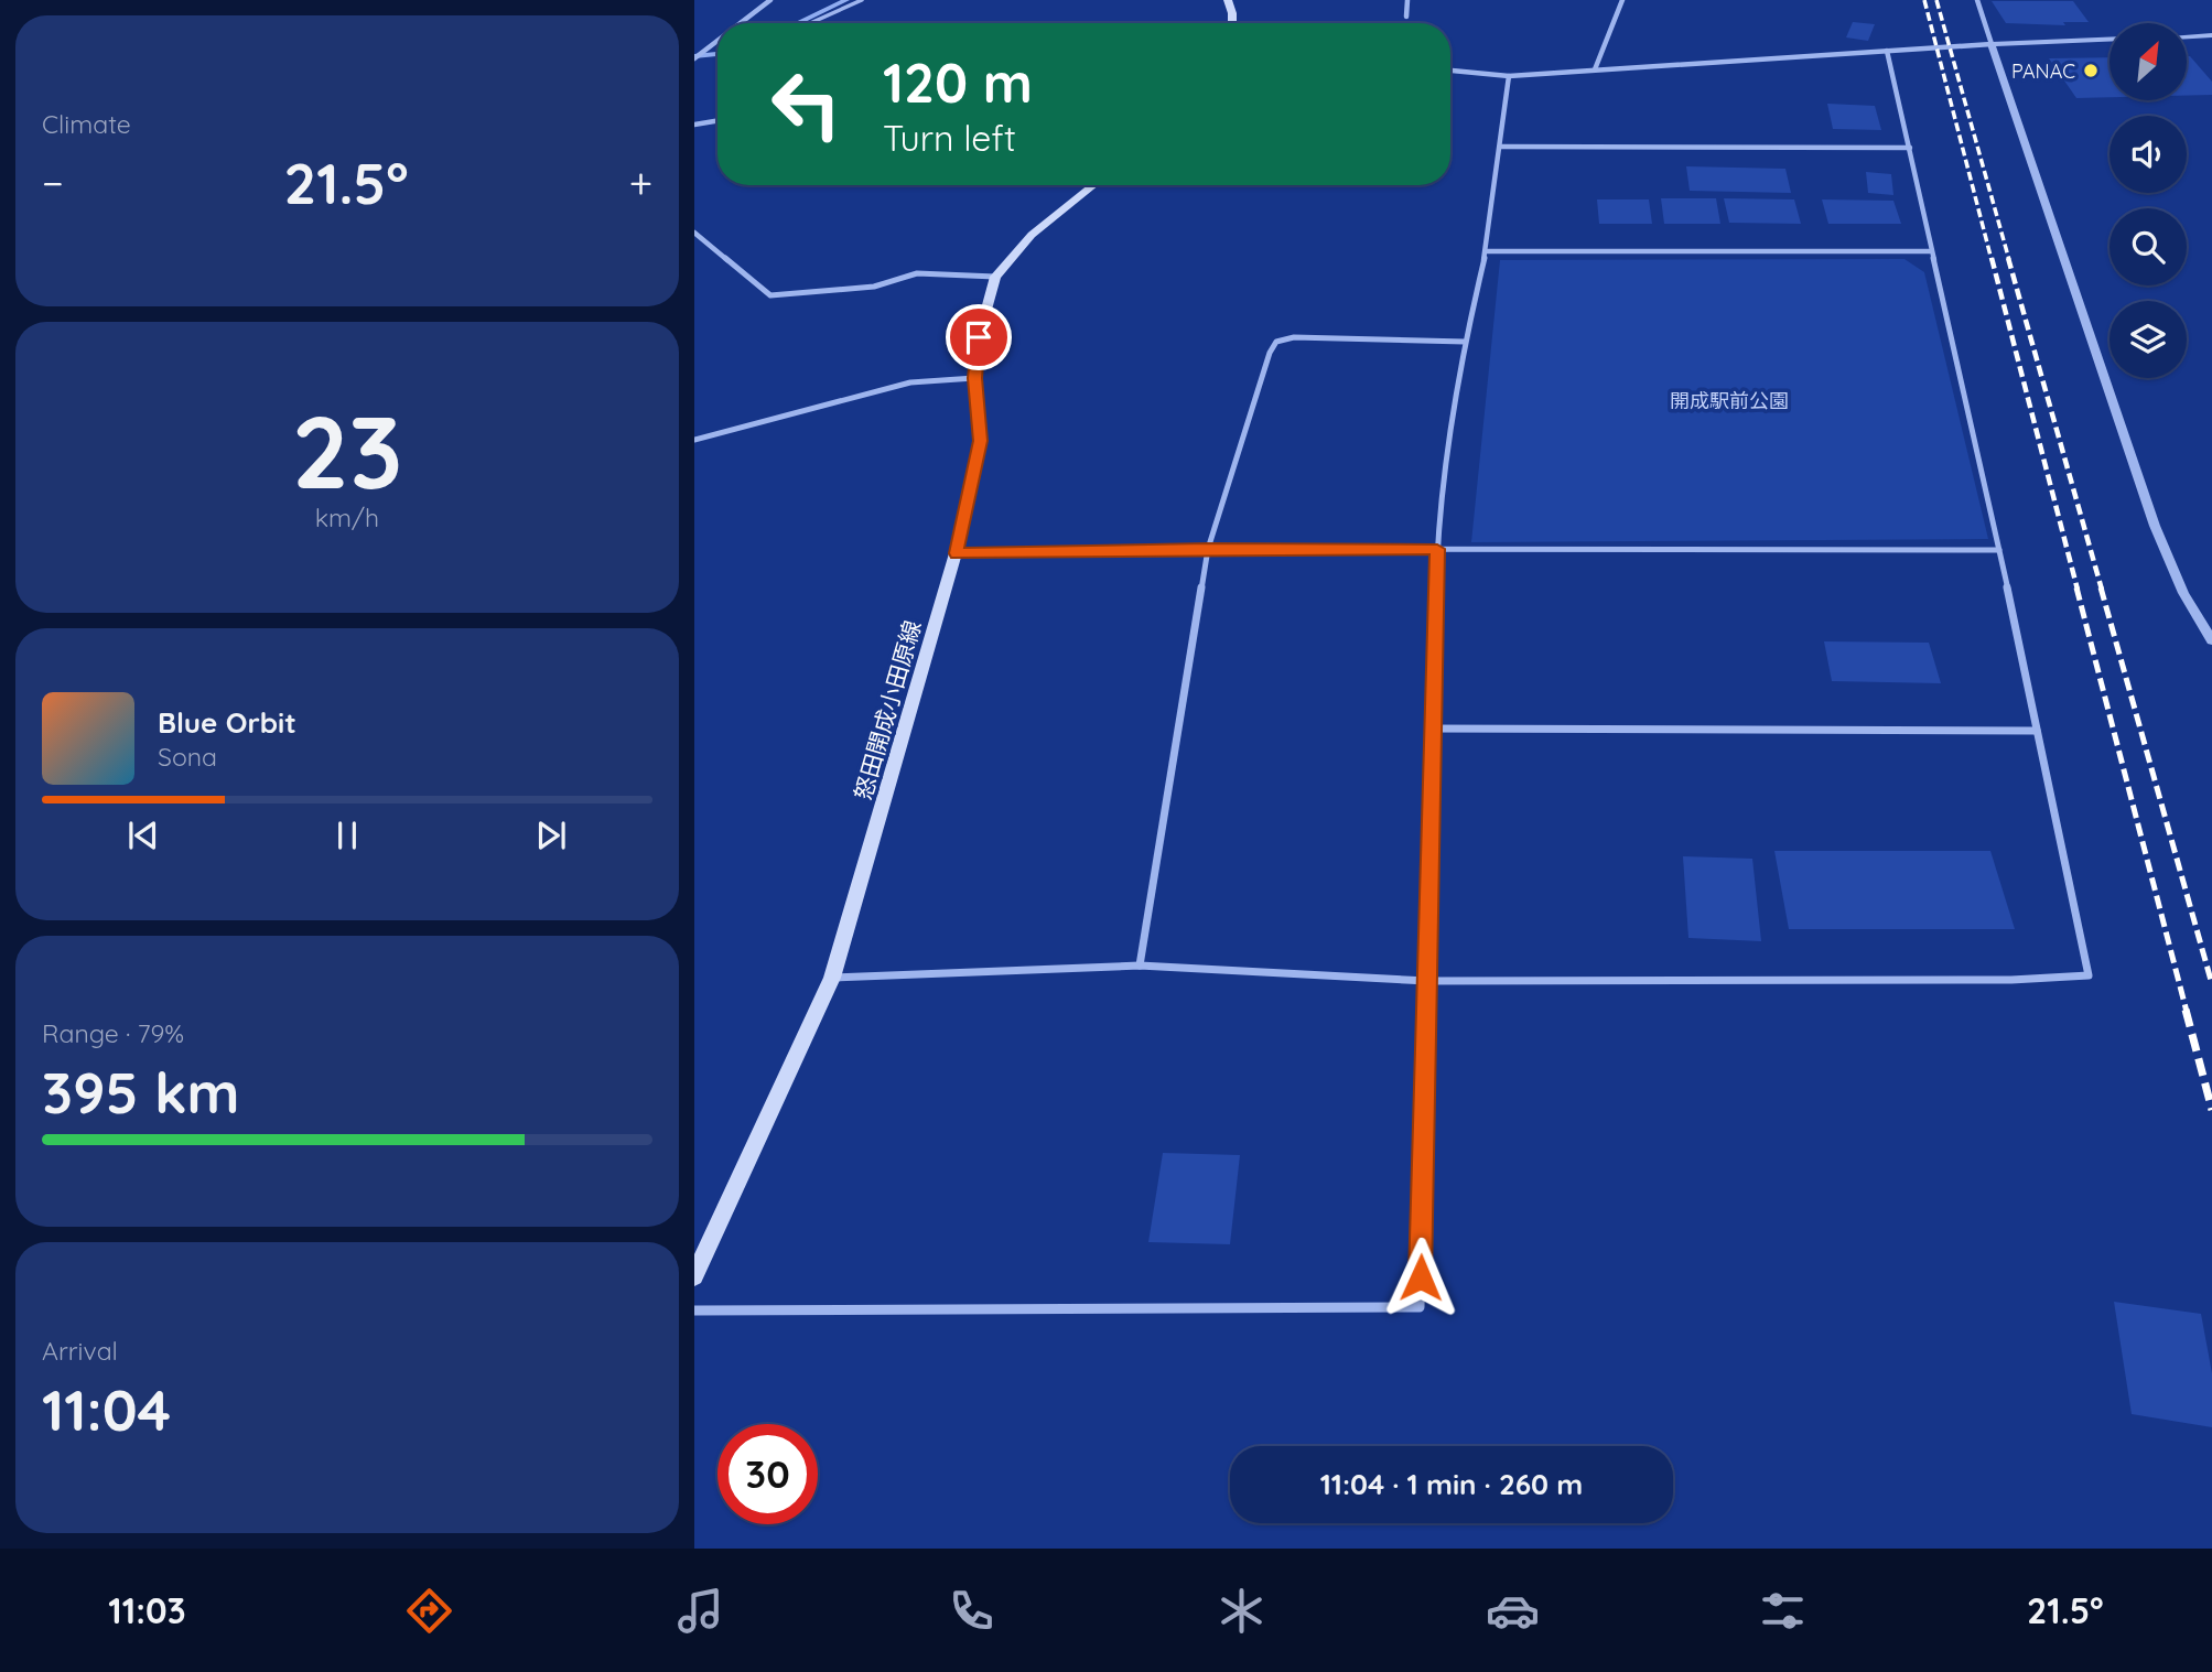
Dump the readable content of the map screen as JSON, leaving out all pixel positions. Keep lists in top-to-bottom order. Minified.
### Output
{"streets":{"main road":["怒田開成小田原線"]},"parks":["開成駅前公園"],"places":["PANAC"],"north":"top right","page":{"tile":["Climate",["23","km/h"],["Range · 79%","395 km"],["Arrival","11:04"]],"turn":["120 m","Turn left"],"heat":["−","21.5°","+"],"song":["Blue Orbit","Sona"],"limit":"30","trip":"11:04 · 1 min · 260 m","tabs":["11:03","21.5°"]}}
